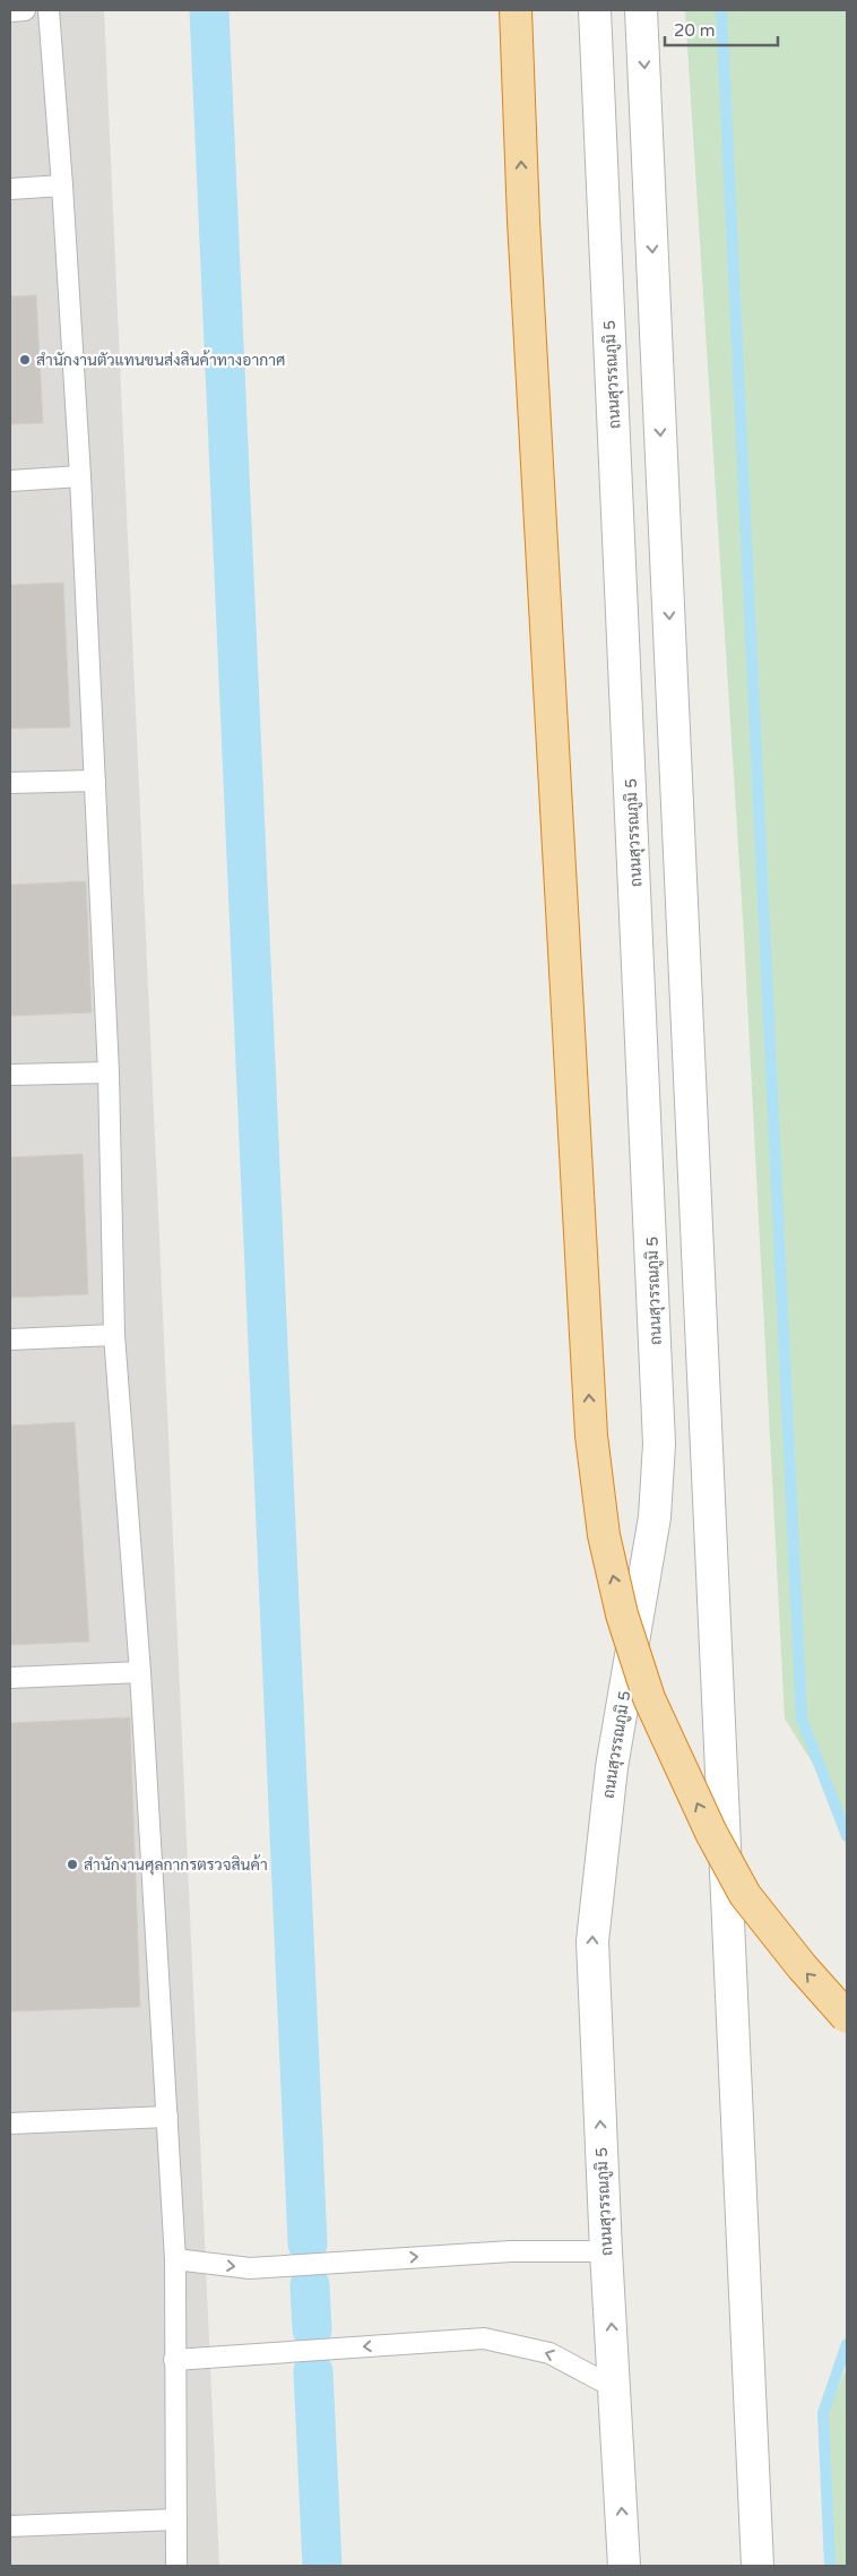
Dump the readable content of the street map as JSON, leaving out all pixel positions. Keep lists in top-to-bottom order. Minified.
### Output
{"streets":{"street":["ถนนสุวรรณภูมิ 5"]},"places":["สำนักงานตัวแทนขนส่งสินค้าทางอากาศ","สำนักงานศุลกากรตรวจสินค้า"],"scale_bar":"20 m"}
